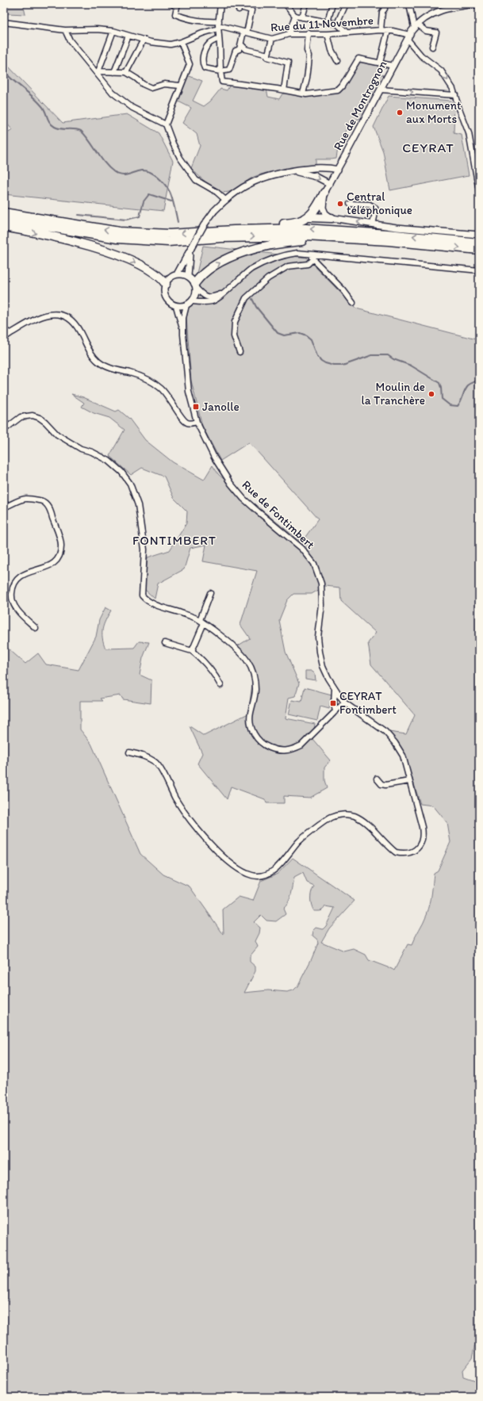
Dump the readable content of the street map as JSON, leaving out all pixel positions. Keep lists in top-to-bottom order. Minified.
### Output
{"streets":{"street":["Rue du 11 Novembre","Rue de Montrognon","Rue de Fontimbert"]},"crossings":[["Rue du 11 Novembre","Rue de Montrognon"]],"districts":["CEYRAT","FONTIMBERT"],"places":{"other":["Monument aux Morts","Central téléphonique","Moulin de la Tranchère"],"transit":["Janolle","CEYRAT Fontimbert"]}}
